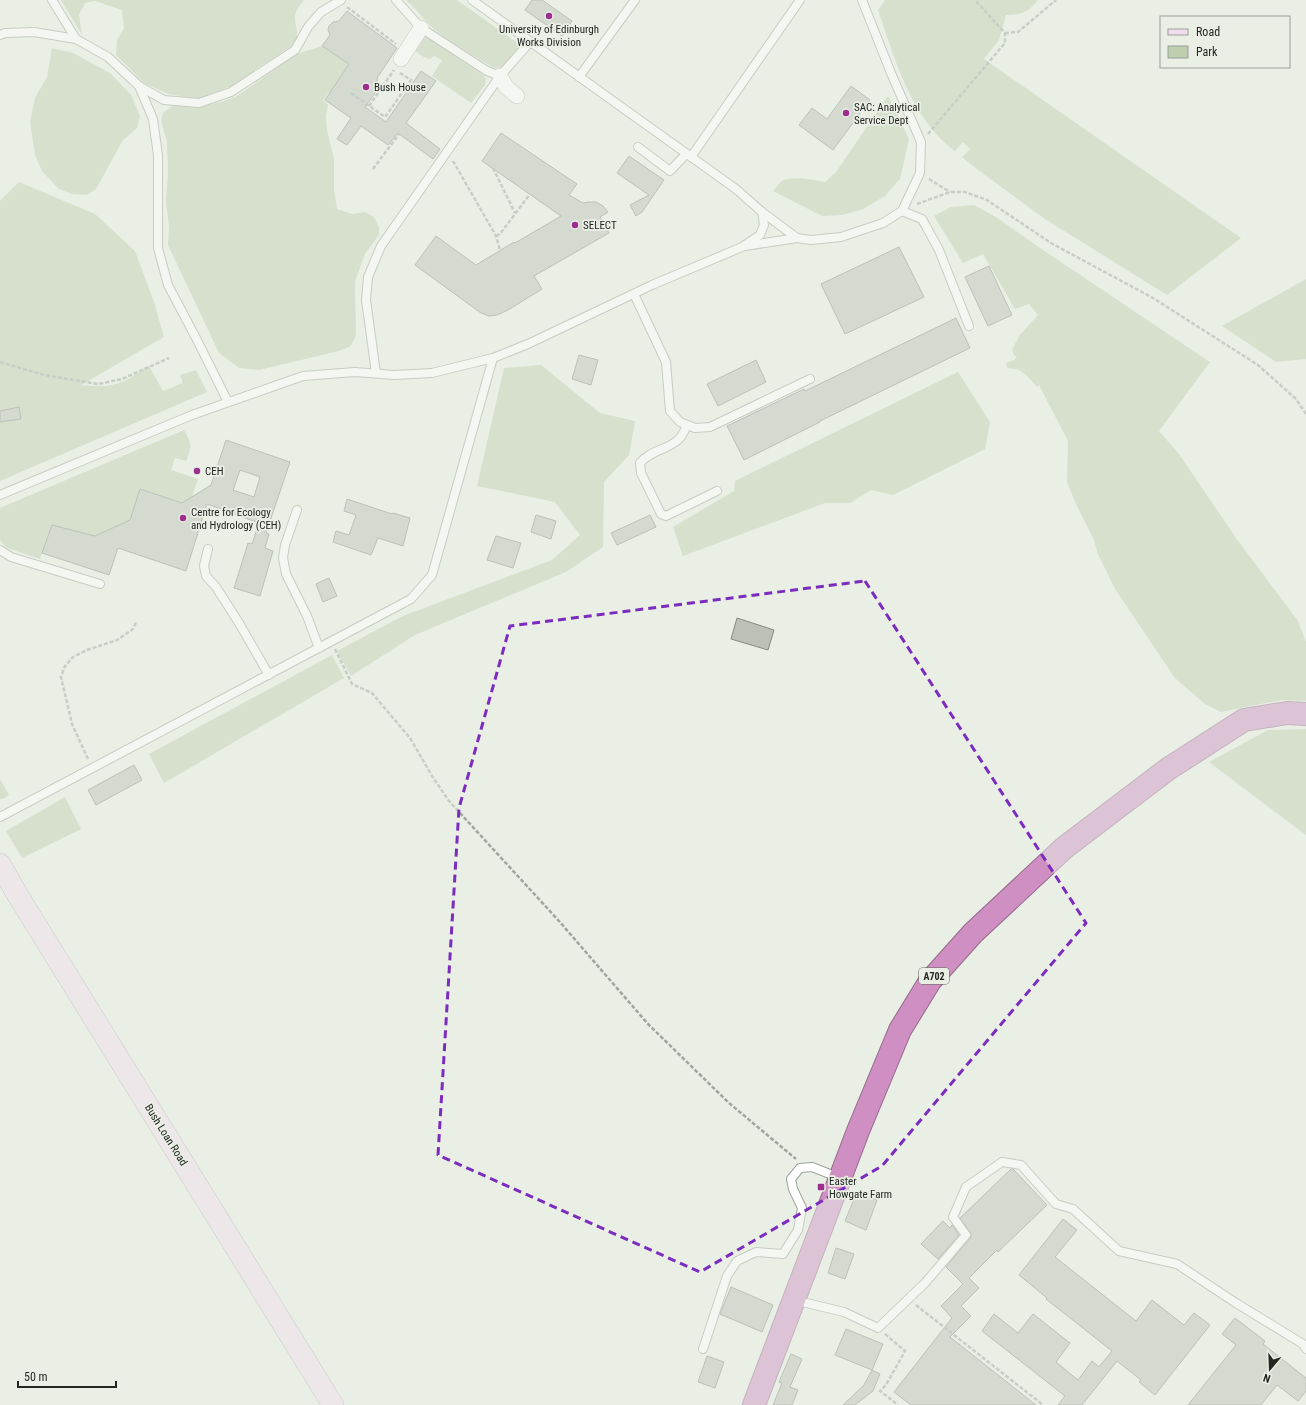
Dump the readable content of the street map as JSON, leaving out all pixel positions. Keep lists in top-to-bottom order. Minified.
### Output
{"streets":{"highway":["A702"],"street":["Bush Loan Road"]},"places":{"other":["University of Edinburgh Works Division","Bush House","SAC: Analytical Service Dept","SELECT","CEH","Centre for Ecology and Hydrology (CEH)"],"transit":["Easter Howgate Farm"]},"legend":["Road","Park"],"scale_bar":"50 m","north":"bottom"}
